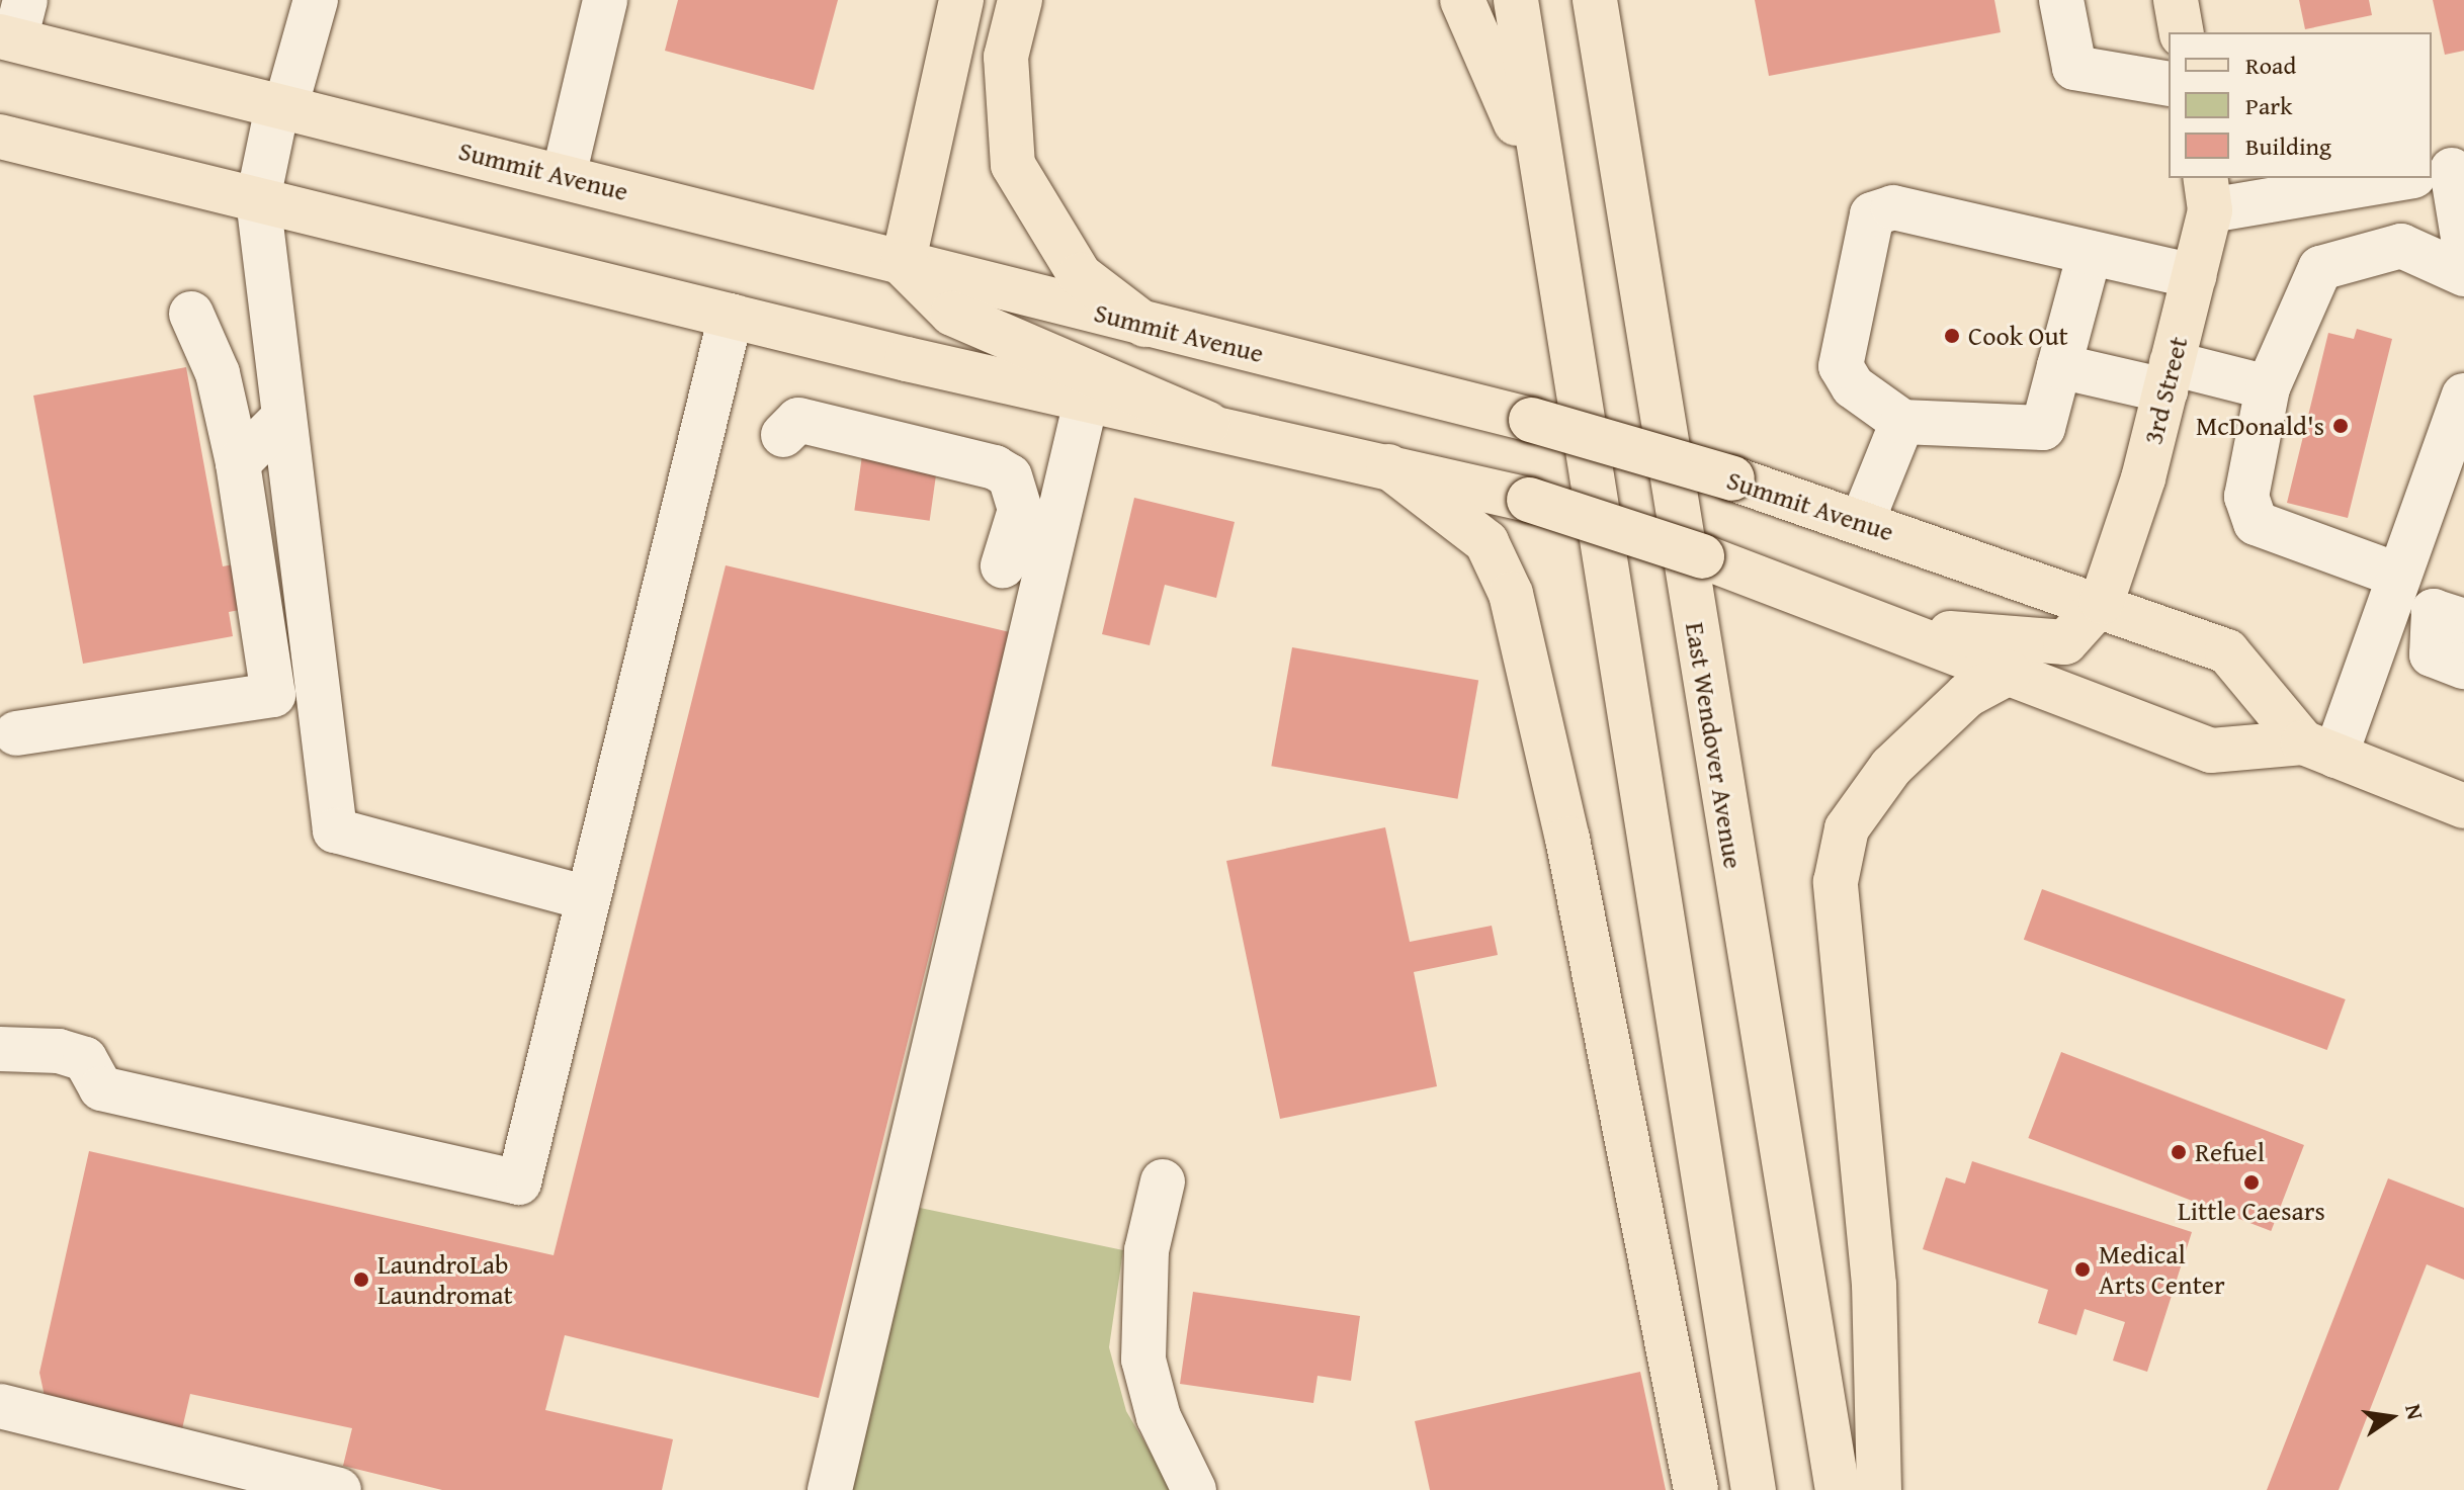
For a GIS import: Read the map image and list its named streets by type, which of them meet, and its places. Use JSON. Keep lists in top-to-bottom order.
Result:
{
  "streets": {
    "main road": ["Summit Avenue", "3rd Street", "East Wendover Avenue"]
  },
  "crossings": [
    ["Summit Avenue", "3rd Street"]
  ],
  "places": [
    "Cook Out",
    "McDonald's",
    "Refuel",
    "Little Caesars",
    "Medical Arts Center",
    "LaundroLab Laundromat"
  ],
  "legend": ["Road", "Park", "Building"],
  "north": "right"
}
